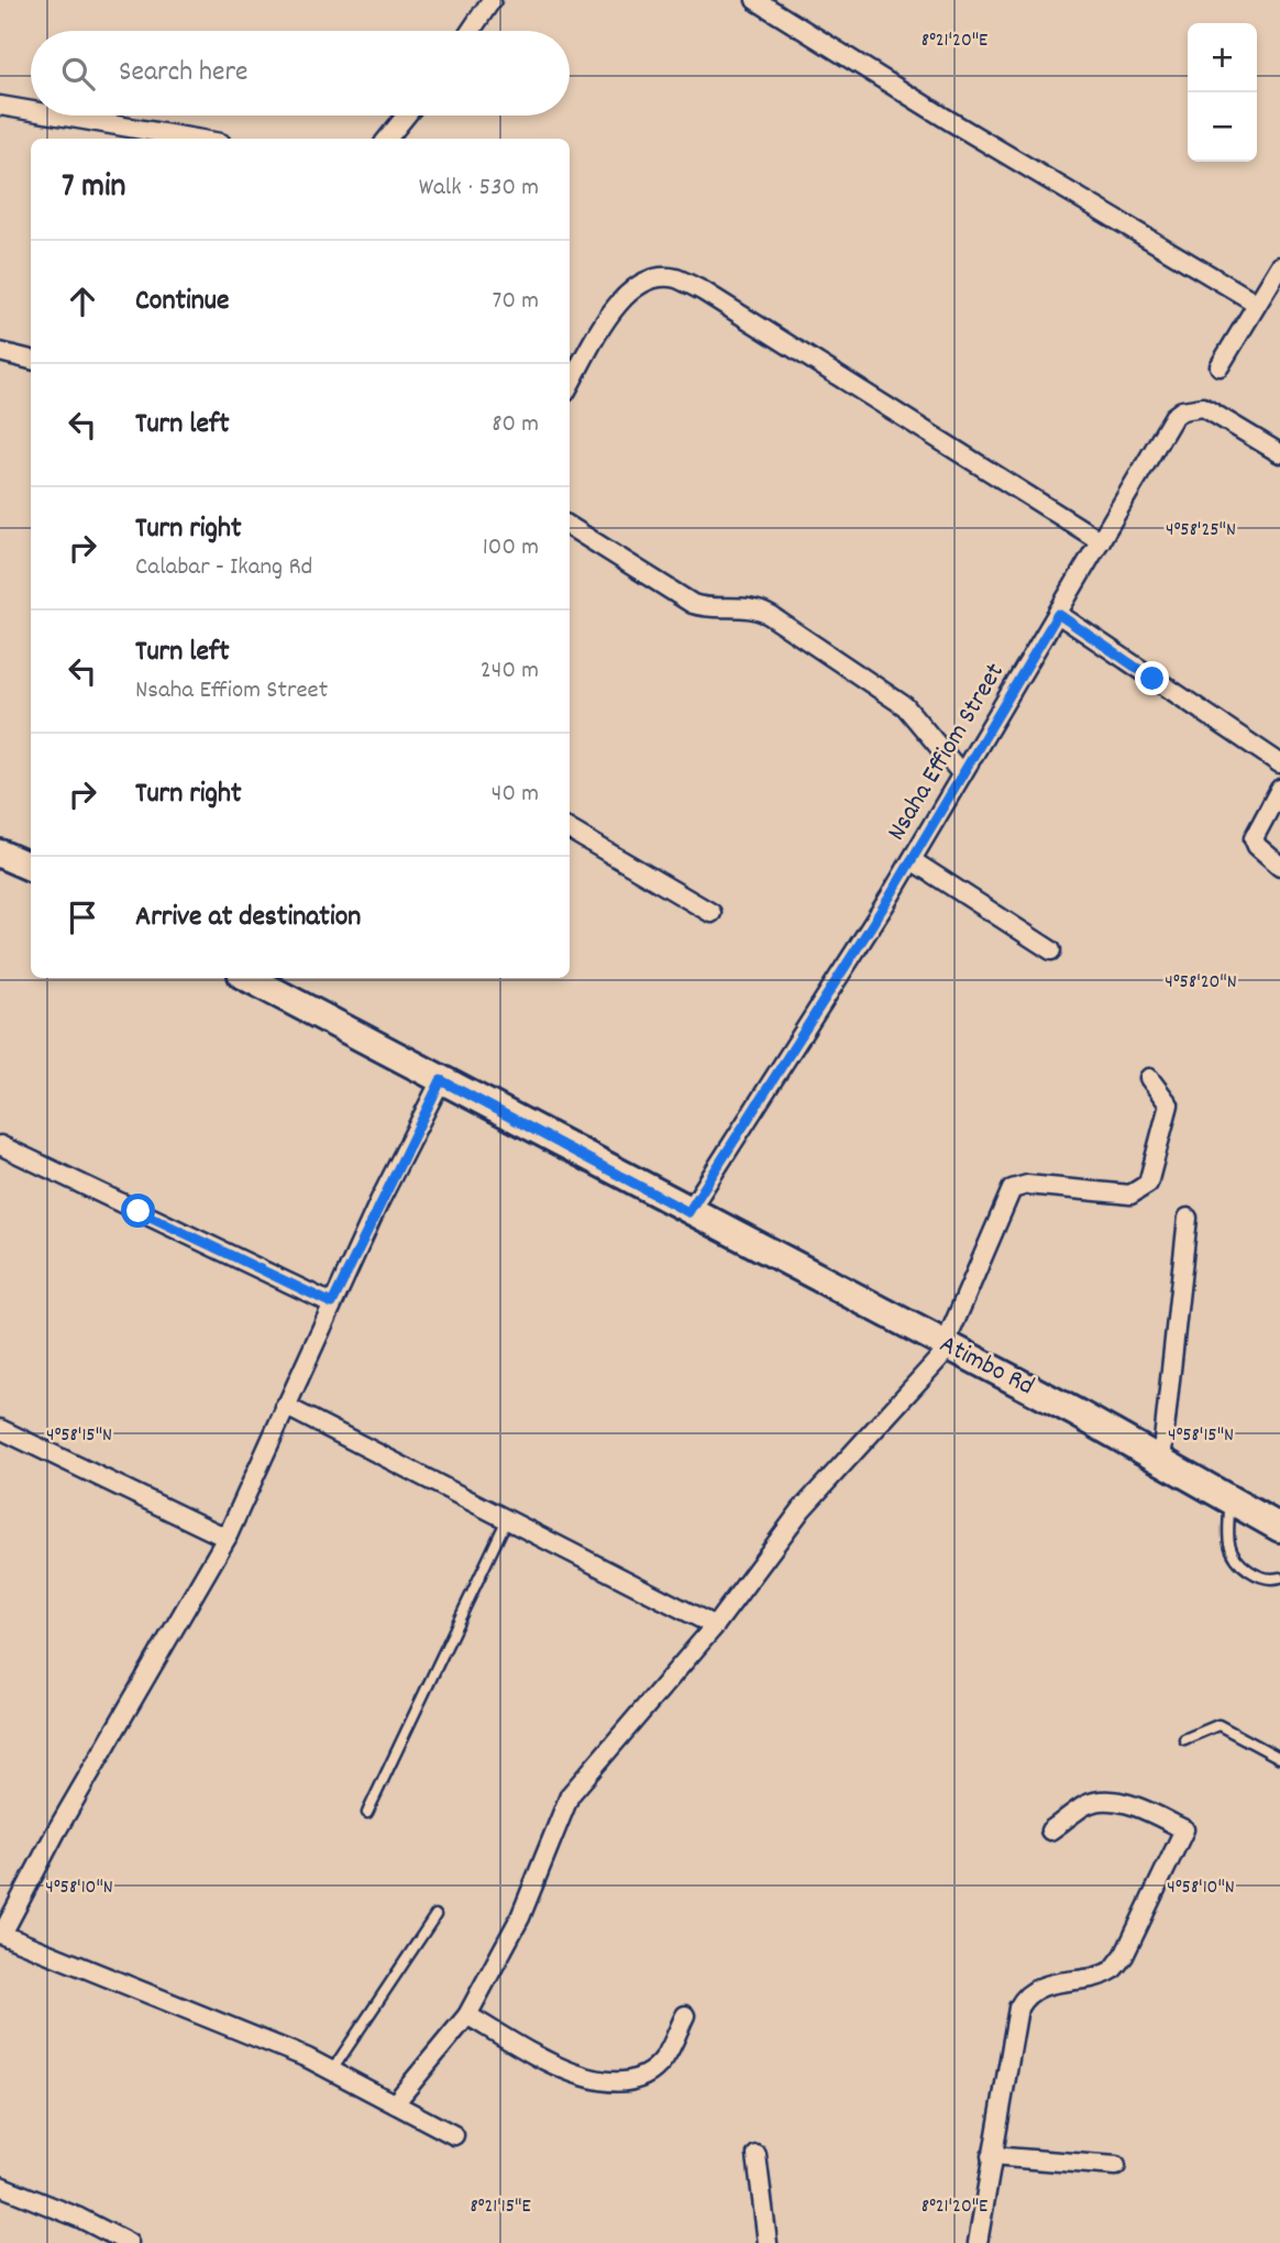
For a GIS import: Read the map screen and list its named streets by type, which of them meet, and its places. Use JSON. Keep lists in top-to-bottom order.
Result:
{
  "streets": {
    "main road": ["Atimbo Rd"],
    "street": ["Nsaha Effiom Street"]
  },
  "crossings": [
    ["Nsaha Effiom Street", "Atimbo Rd"]
  ],
  "page": {
    "map_buttons": ["+", "−"],
    "search": "Search here",
    "heading": ["7 min", "Walk · 530 m"],
    "list": [
      ["Continue", "70 m"],
      ["Turn left", "80 m"],
      ["Turn right", "Calabar - Ikang Rd", "100 m"],
      ["Turn left", "Nsaha Effiom Street", "240 m"],
      ["Turn right", "40 m"],
      "Arrive at destination"
    ]
  },
  "coordinates": [
    "8°21'20\"E",
    "4°58'25\"N",
    "4°58'20\"N",
    "4°58'15\"N",
    "4°58'10\"N",
    "8°21'15\"E"
  ]
}
